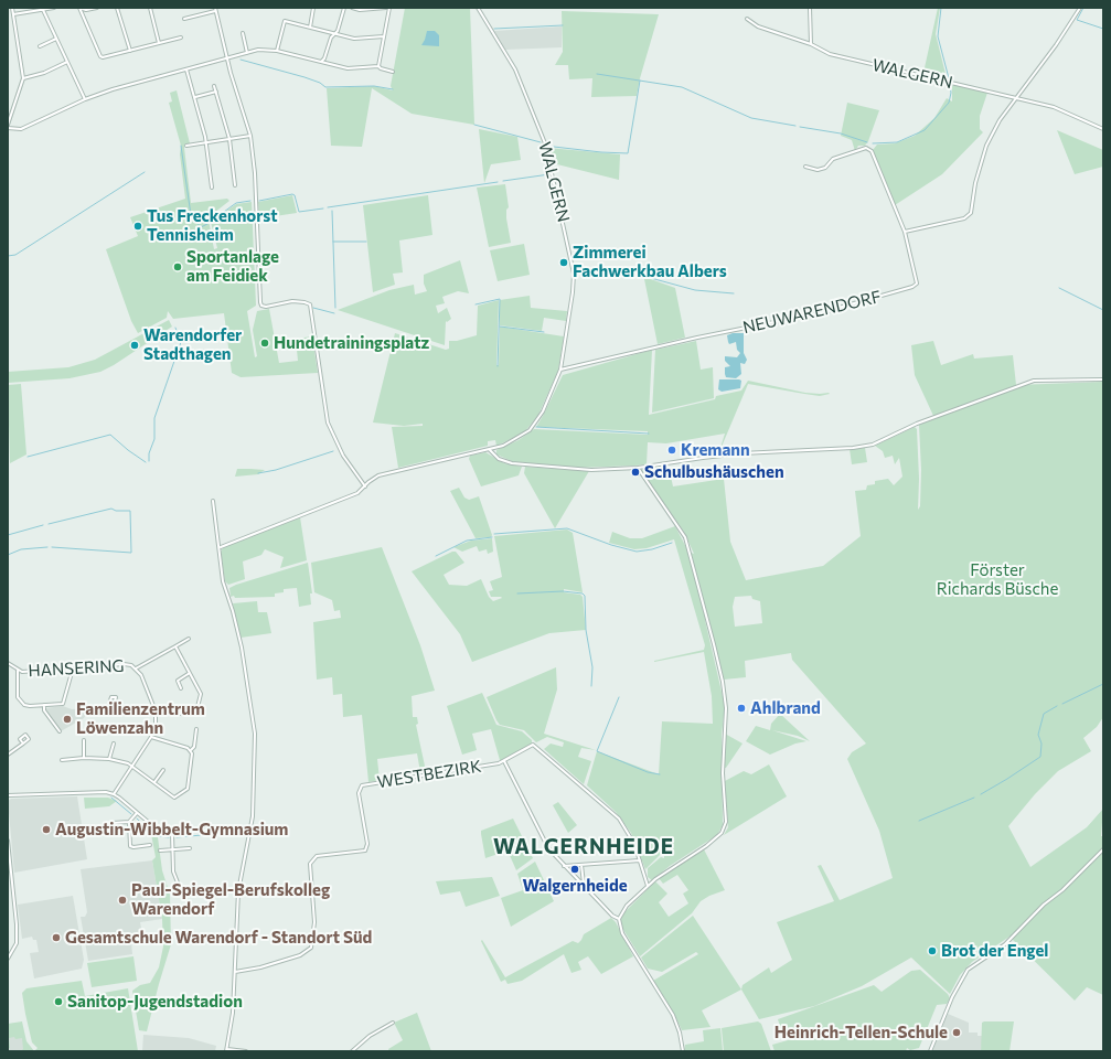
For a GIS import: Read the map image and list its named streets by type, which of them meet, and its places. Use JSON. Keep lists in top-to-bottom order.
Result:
{
  "streets": {
    "street": [
      "WALGERN",
      "NEUWARENDORF",
      "HANSERING",
      "WESTBEZIRK"
    ]
  },
  "crossings": [
    ["WALGERN", "NEUWARENDORF"]
  ],
  "districts": ["WALGERNHEIDE"],
  "parks": ["Förster Richards Büsche"],
  "places": [
    "Tus Freckenhorst Tennisheim",
    "Zimmerei Fachwerkbau Albers",
    "Sportanlage am Feidiek",
    "Hundetrainingsplatz",
    "Warendorfer Stadthagen",
    "Kremann",
    "Schulbushäuschen",
    "Ahlbrand",
    "Familienzentrum Löwenzahn",
    "Augustin-Wibbelt-Gymnasium",
    "Walgernheide",
    "Paul-Spiegel-Berufskolleg Warendorf",
    "Gesamtschule Warendorf - Standort Süd",
    "Brot der Engel",
    "Sanitop-Jugendstadion",
    "Heinrich-Tellen-Schule"
  ]
}
